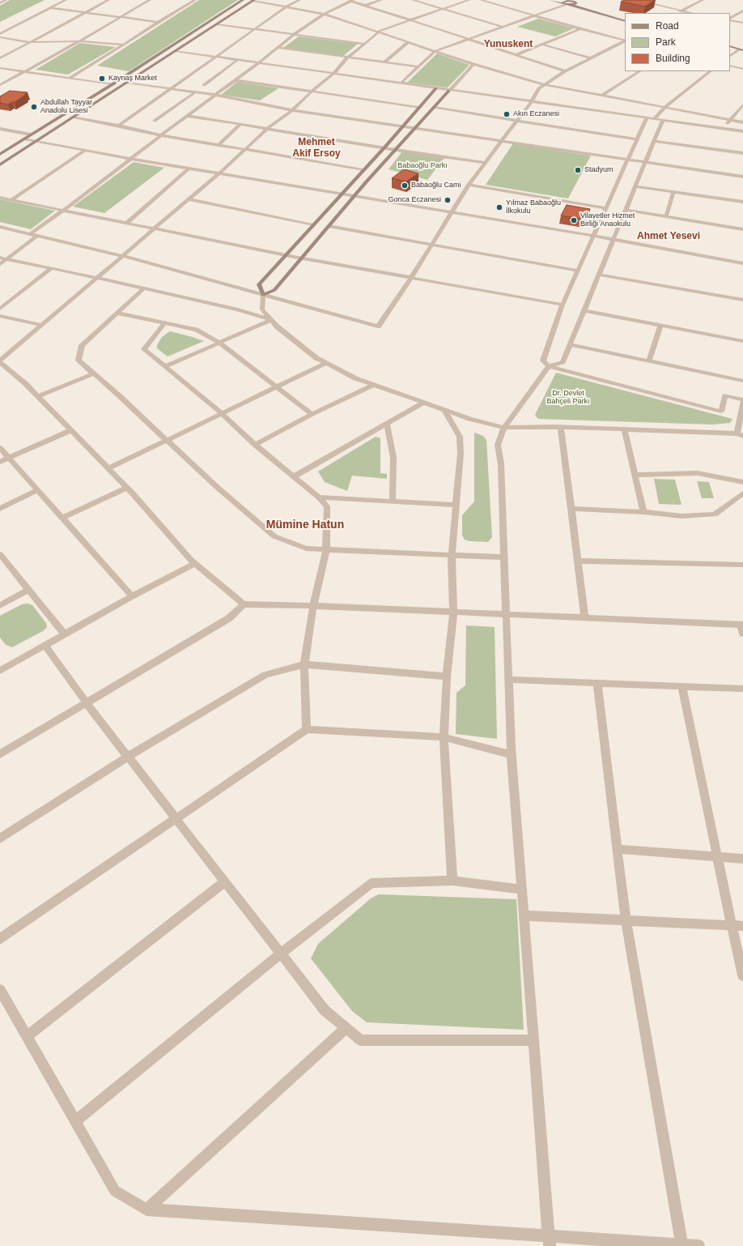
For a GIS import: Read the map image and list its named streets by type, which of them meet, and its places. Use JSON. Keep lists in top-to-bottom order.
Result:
{
  "districts": [
    "Yunuskent",
    "Mehmet Akif Ersoy",
    "Ahmet Yesevi",
    "Mümine Hatun"
  ],
  "parks": ["Babaoğlu Parkı", "Dr. Devlet Bahçeli Parkı"],
  "places": [
    "Kaynaş Market",
    "Abdullah Tayyar Anadolu Lisesi",
    "Akın Eczanesi",
    "Stadyum",
    "Babaoğlu Cami",
    "Gonca Eczanesi",
    "Yılmaz Babaoğlu İlkokulu",
    "Vilayetler Hizmet Birliği Anaokulu"
  ],
  "legend": ["Road", "Park", "Building"]
}
